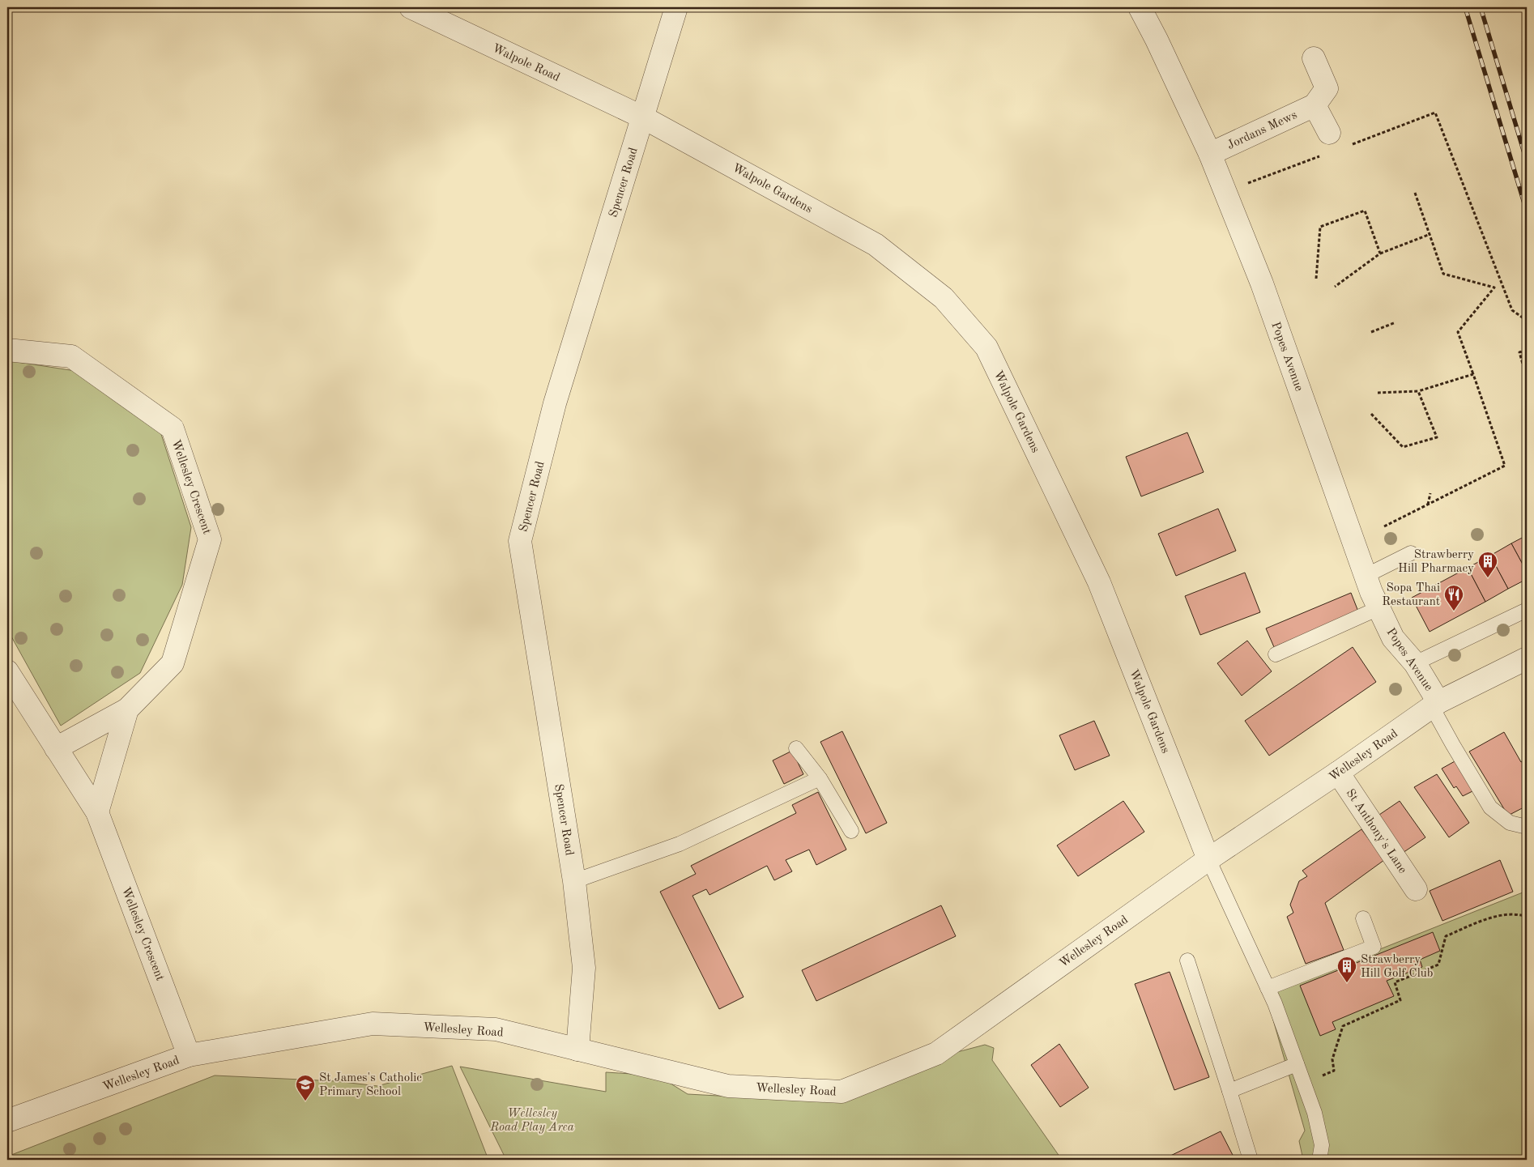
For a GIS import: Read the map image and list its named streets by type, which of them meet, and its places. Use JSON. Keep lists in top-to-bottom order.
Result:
{
  "streets": {
    "street": [
      "Walpole Road",
      "Jordans Mews",
      "Spencer Road",
      "Walpole Gardens",
      "Popes Avenue",
      "Wellesley Crescent",
      "Wellesley Road",
      "St Anthony's Lane"
    ]
  },
  "crossings": [
    ["Walpole Road", "Spencer Road"],
    ["Walpole Road", "Walpole Gardens"],
    ["Jordans Mews", "Popes Avenue"],
    ["Spencer Road", "Walpole Gardens"],
    ["Spencer Road", "Wellesley Road"],
    ["Walpole Gardens", "Wellesley Road"],
    ["Popes Avenue", "Wellesley Road"],
    ["Wellesley Crescent", "Wellesley Road"],
    ["Wellesley Road", "St Anthony's Lane"]
  ],
  "parks": ["Wellesley Road Play Area"],
  "places": {
    "building": ["Strawberry Hill Pharmacy", "Strawberry Hill Golf Club"],
    "restaurant": ["Sopa Thai Restaurant"],
    "school or university": ["St James's Catholic Primary School"]
  }
}
